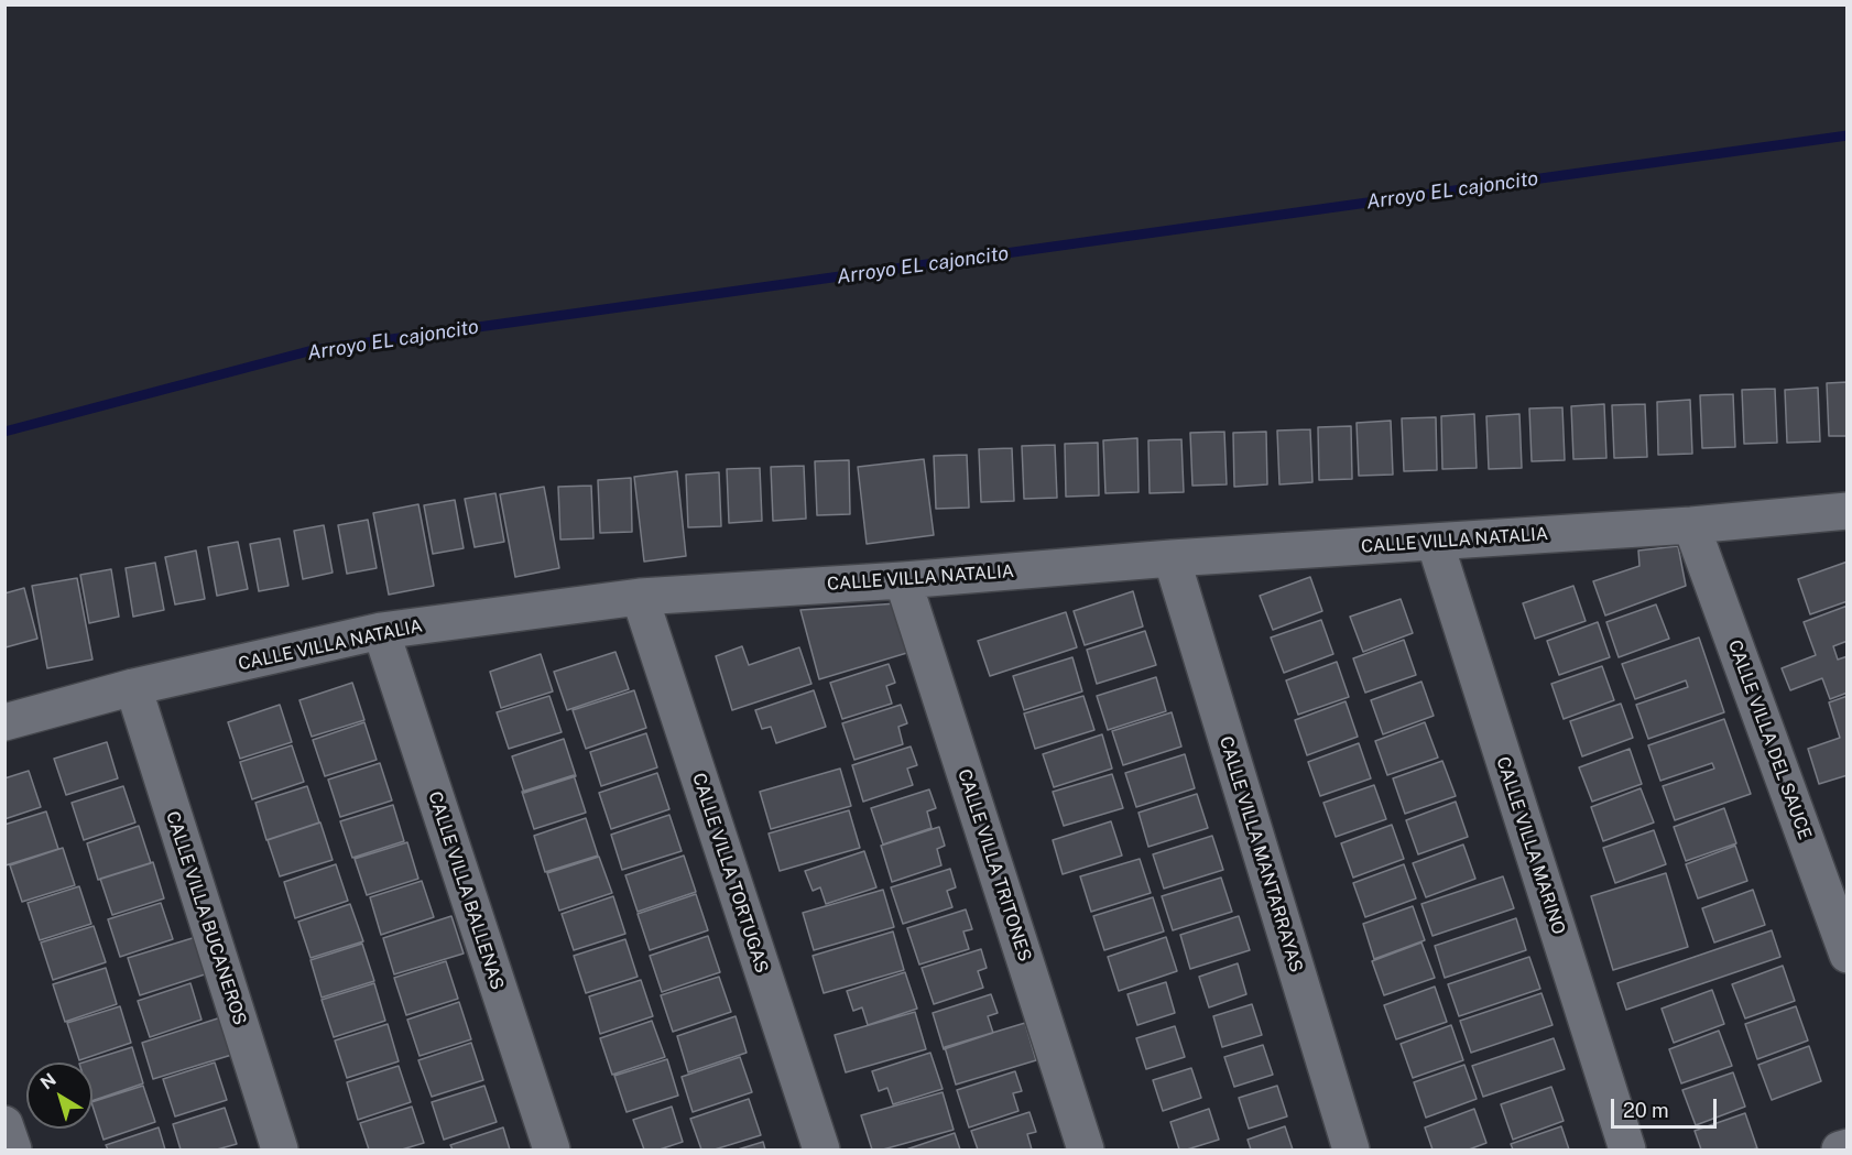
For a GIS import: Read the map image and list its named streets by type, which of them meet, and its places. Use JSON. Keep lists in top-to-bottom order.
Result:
{
  "streets": {
    "street": [
      "CALLE VILLA NATALIA",
      "CALLE VILLA DEL SAUCE",
      "CALLE VILLA MARINO",
      "CALLE VILLA MANTARRAYAS",
      "CALLE VILLA TRITONES",
      "CALLE VILLA TORTUGAS",
      "CALLE VILLA BALLENAS",
      "CALLE VILLA BUCANEROS"
    ]
  },
  "crossings": [
    ["CALLE VILLA NATALIA", "CALLE VILLA DEL SAUCE"],
    ["CALLE VILLA NATALIA", "CALLE VILLA MARINO"],
    ["CALLE VILLA NATALIA", "CALLE VILLA MANTARRAYAS"],
    ["CALLE VILLA NATALIA", "CALLE VILLA TRITONES"],
    ["CALLE VILLA NATALIA", "CALLE VILLA TORTUGAS"],
    ["CALLE VILLA NATALIA", "CALLE VILLA BALLENAS"],
    ["CALLE VILLA NATALIA", "CALLE VILLA BUCANEROS"]
  ],
  "water": ["Arroyo EL cajoncito"],
  "scale_bar": "20 m",
  "north": "top left"
}
